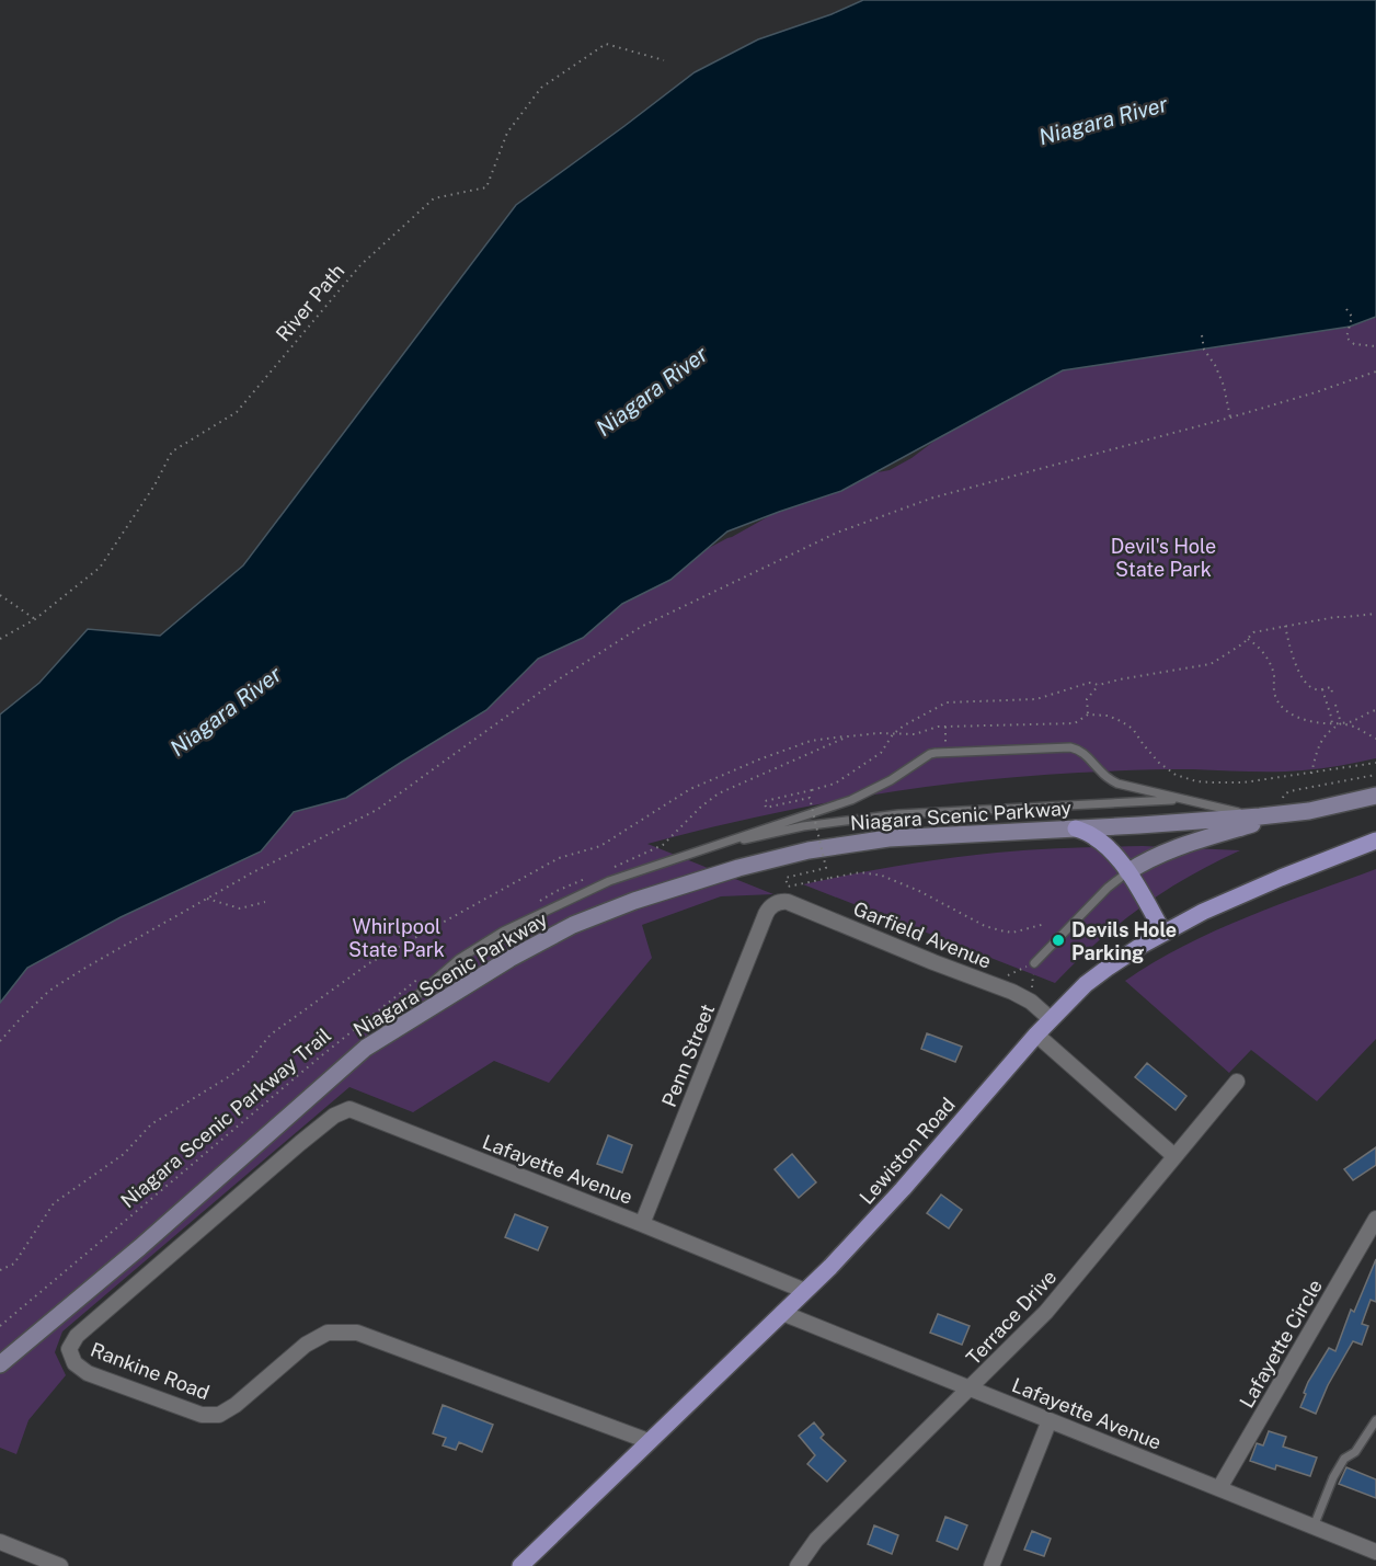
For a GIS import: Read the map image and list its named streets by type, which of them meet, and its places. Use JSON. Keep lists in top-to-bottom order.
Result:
{
  "streets": {
    "main road": ["Niagara Scenic Parkway", "Lewiston Road"],
    "street": [
      "Garfield Avenue",
      "Penn Street",
      "Lafayette Avenue",
      "Terrace Drive",
      "Lafayette Circle",
      "Rankine Road"
    ],
    "path": ["River Path", "Niagara Scenic Parkway Trail"]
  },
  "crossings": [
    ["Garfield Avenue", "Penn Street"],
    ["Garfield Avenue", "Lewiston Road"],
    ["Penn Street", "Lafayette Avenue"],
    ["Lewiston Road", "Lafayette Avenue"],
    ["Lewiston Road", "Rankine Road"],
    ["Lafayette Avenue", "Terrace Drive"],
    ["Lafayette Avenue", "Lafayette Circle"],
    ["Lafayette Avenue", "Rankine Road"]
  ],
  "water": ["Niagara River"],
  "parks": ["Devil's Hole State Park", "Whirlpool State Park"],
  "places": ["Devils Hole Parking"]
}
